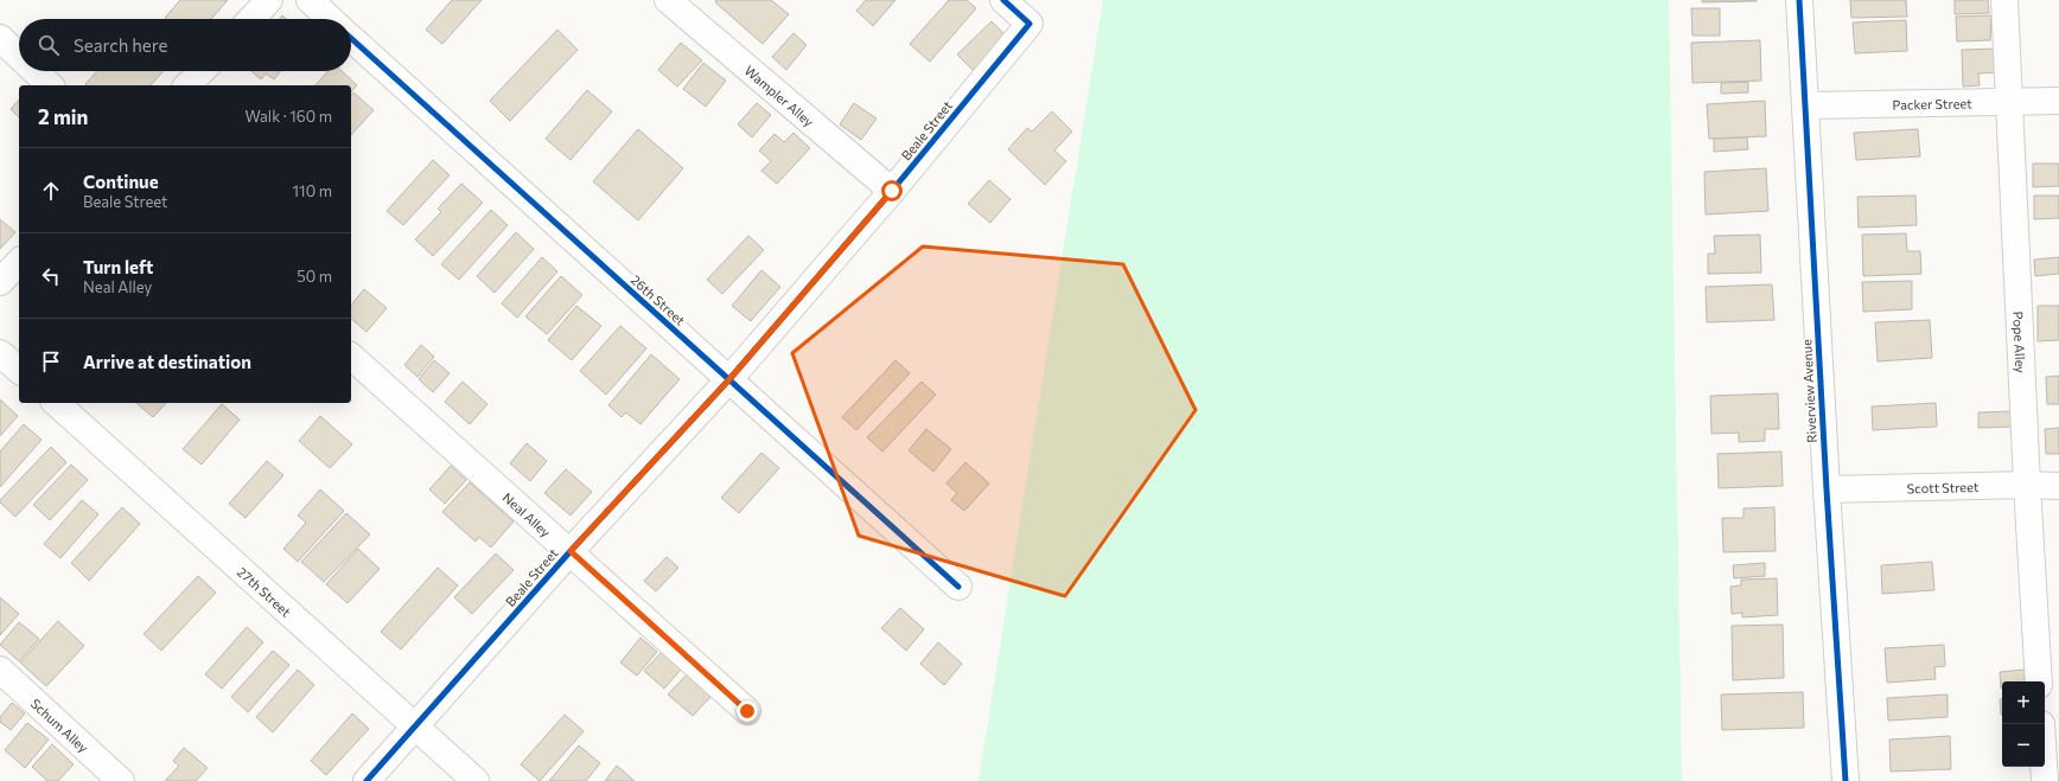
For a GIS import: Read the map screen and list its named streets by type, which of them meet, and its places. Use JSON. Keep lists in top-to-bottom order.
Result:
{
  "streets": {
    "street": [
      "Wampler Alley",
      "Packer Street",
      "Beale Street",
      "26th Street",
      "Pope Alley",
      "Riverview Avenue",
      "Scott Street",
      "Neal Alley",
      "27th Street",
      "Schum Alley"
    ]
  },
  "crossings": [
    ["Wampler Alley", "Beale Street"],
    ["Packer Street", "Pope Alley"],
    ["Packer Street", "Riverview Avenue"],
    ["Beale Street", "26th Street"],
    ["Beale Street", "Neal Alley"],
    ["Beale Street", "27th Street"],
    ["Pope Alley", "Scott Street"],
    ["Riverview Avenue", "Scott Street"]
  ],
  "page": {
    "search": "Search here",
    "heading": ["2 min", "Walk · 160 m"],
    "list": [
      ["Continue", "Beale Street", "110 m"],
      ["Turn left", "Neal Alley", "50 m"],
      "Arrive at destination"
    ],
    "map_buttons": ["+", "−"]
  }
}
